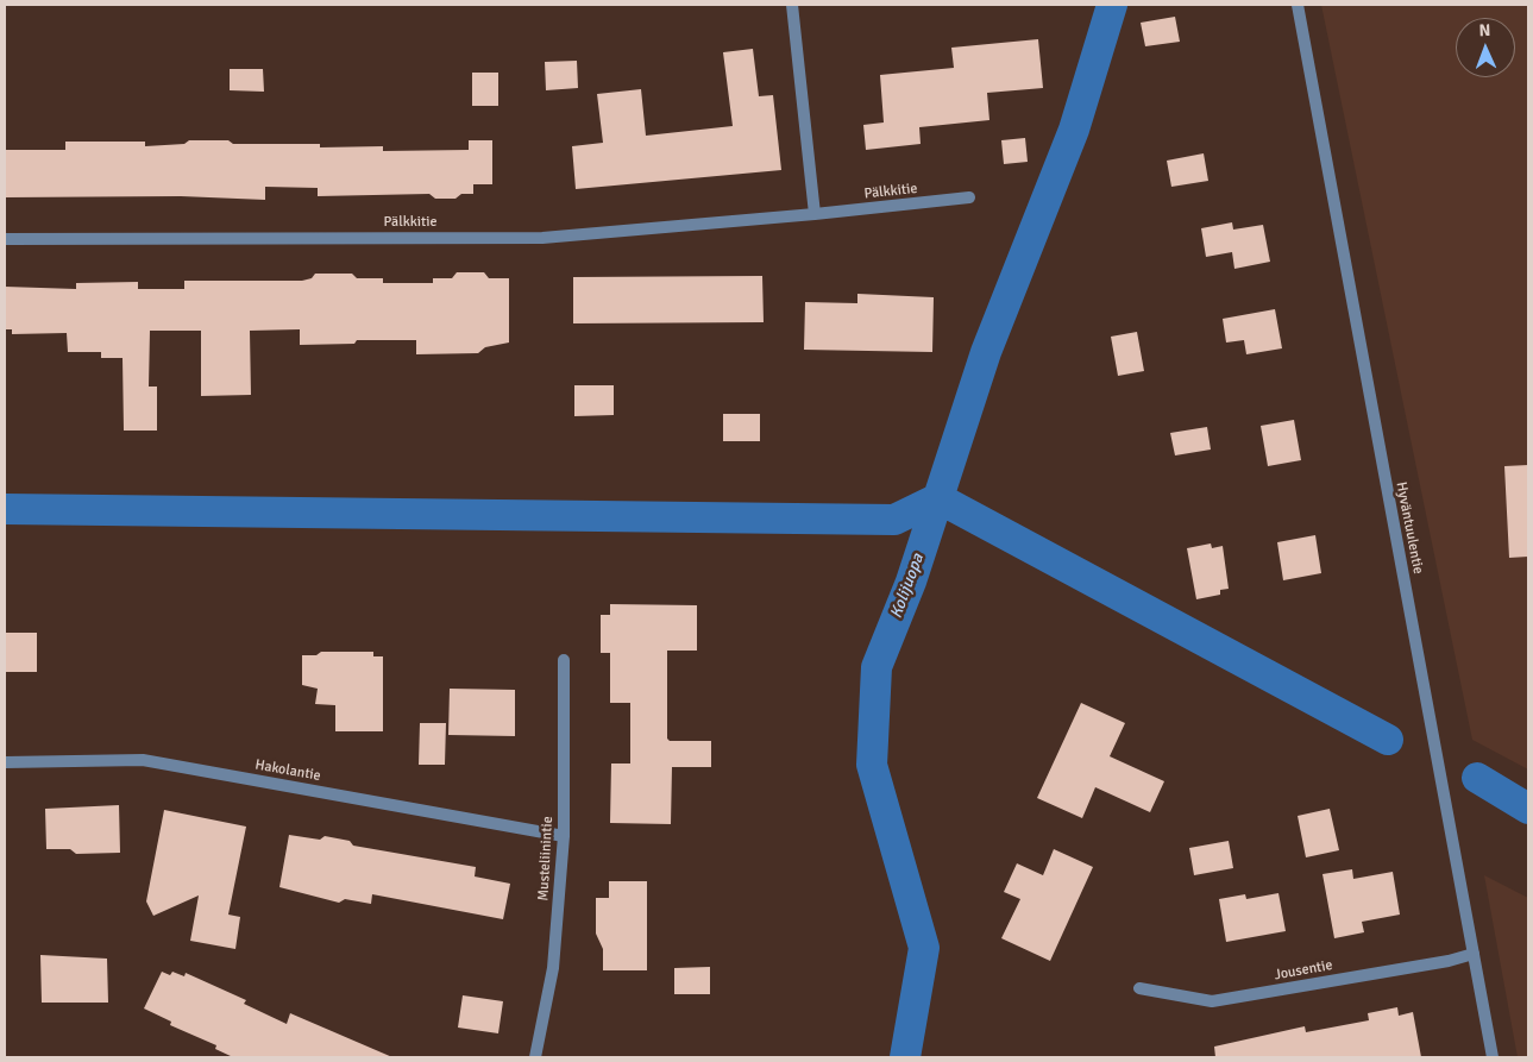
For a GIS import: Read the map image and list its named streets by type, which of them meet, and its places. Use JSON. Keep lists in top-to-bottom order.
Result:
{
  "streets": {
    "street": [
      "Pälkkitie",
      "Hyväntuulentie",
      "Hakolantie",
      "Musteliinintie",
      "Jousentie"
    ]
  },
  "crossings": [
    ["Hyväntuulentie", "Jousentie"],
    ["Hakolantie", "Musteliinintie"]
  ],
  "water": ["Kolijuopa"],
  "north": "top"
}
